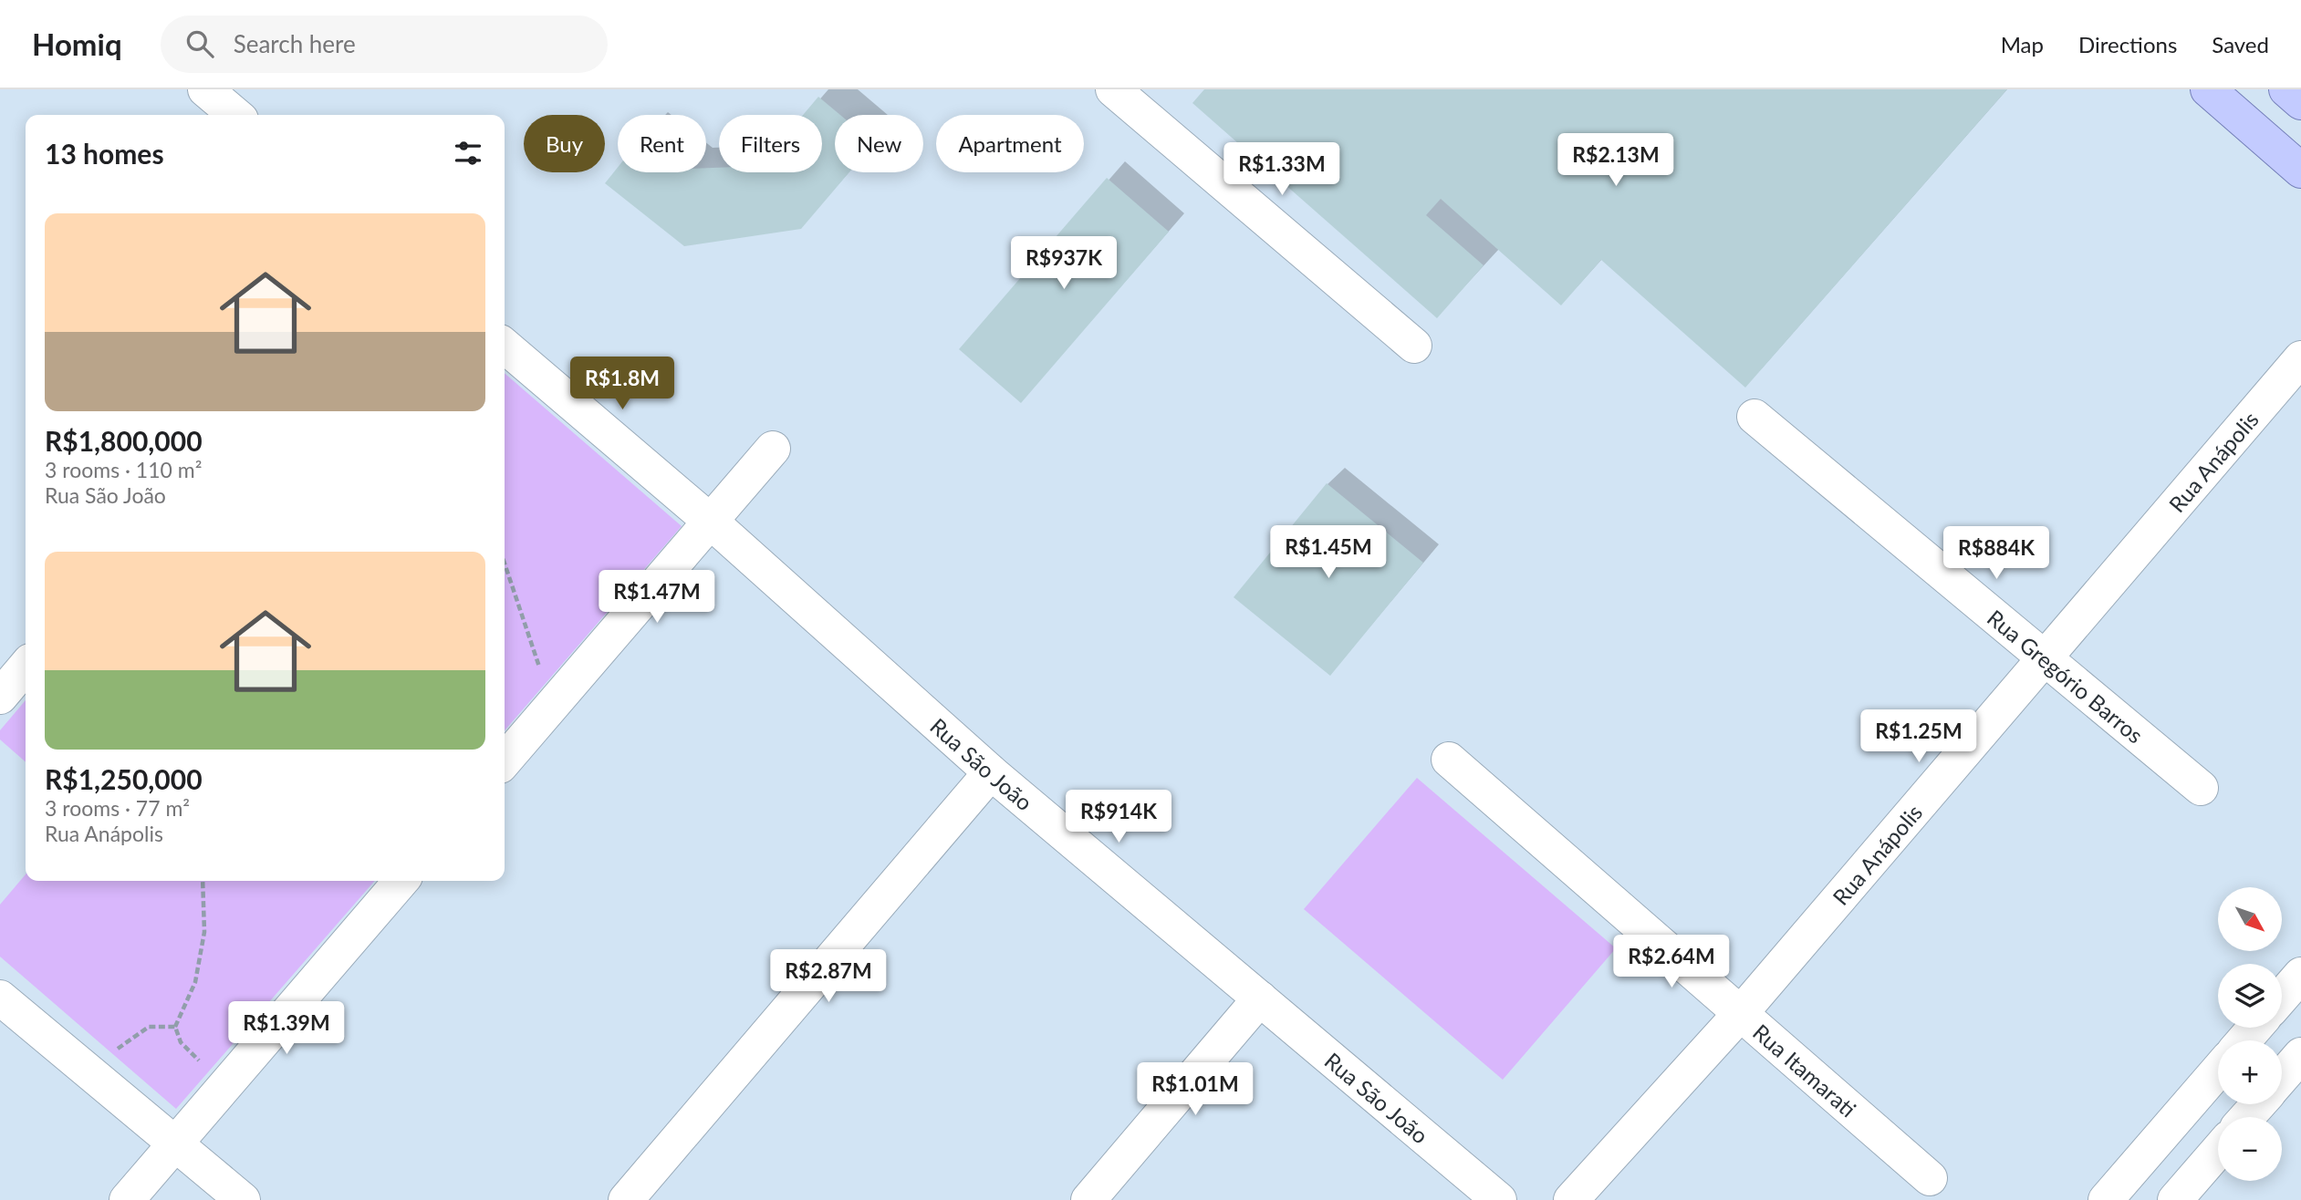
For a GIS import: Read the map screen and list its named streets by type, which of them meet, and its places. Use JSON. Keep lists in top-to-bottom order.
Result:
{
  "streets": {
    "street": [
      "Rua Anápolis",
      "Rua Gregório Barros",
      "Rua São João",
      "Rua Itamarati"
    ]
  },
  "crossings": [
    ["Rua Anápolis", "Rua Gregório Barros"],
    ["Rua Anápolis", "Rua Itamarati"]
  ],
  "north": "bottom right",
  "page": {
    "header": "Homiq",
    "search": "Search here",
    "nav": ["Map", "Directions", "Saved"],
    "chip": [
      "Buy",
      "Rent",
      "Filters",
      "New",
      "Apartment"
    ],
    "heading": "13 homes",
    "price": [
      "R$2.13M",
      "R$1.33M",
      "R$937K",
      "R$1.8M",
      "R$1.45M",
      "R$884K",
      "R$1.47M",
      "R$1.25M",
      "R$914K",
      "R$2.64M",
      "R$2.87M",
      "R$1.39M",
      "R$1.01M"
    ],
    "list": [
      {
        "name": "R$1,800,000",
        "note": "3 rooms · 110 m² · Rua São João"
      },
      {
        "name": "R$1,250,000",
        "note": "3 rooms · 77 m² · Rua Anápolis"
      }
    ],
    "map_buttons": ["+", "−"]
  }
}
